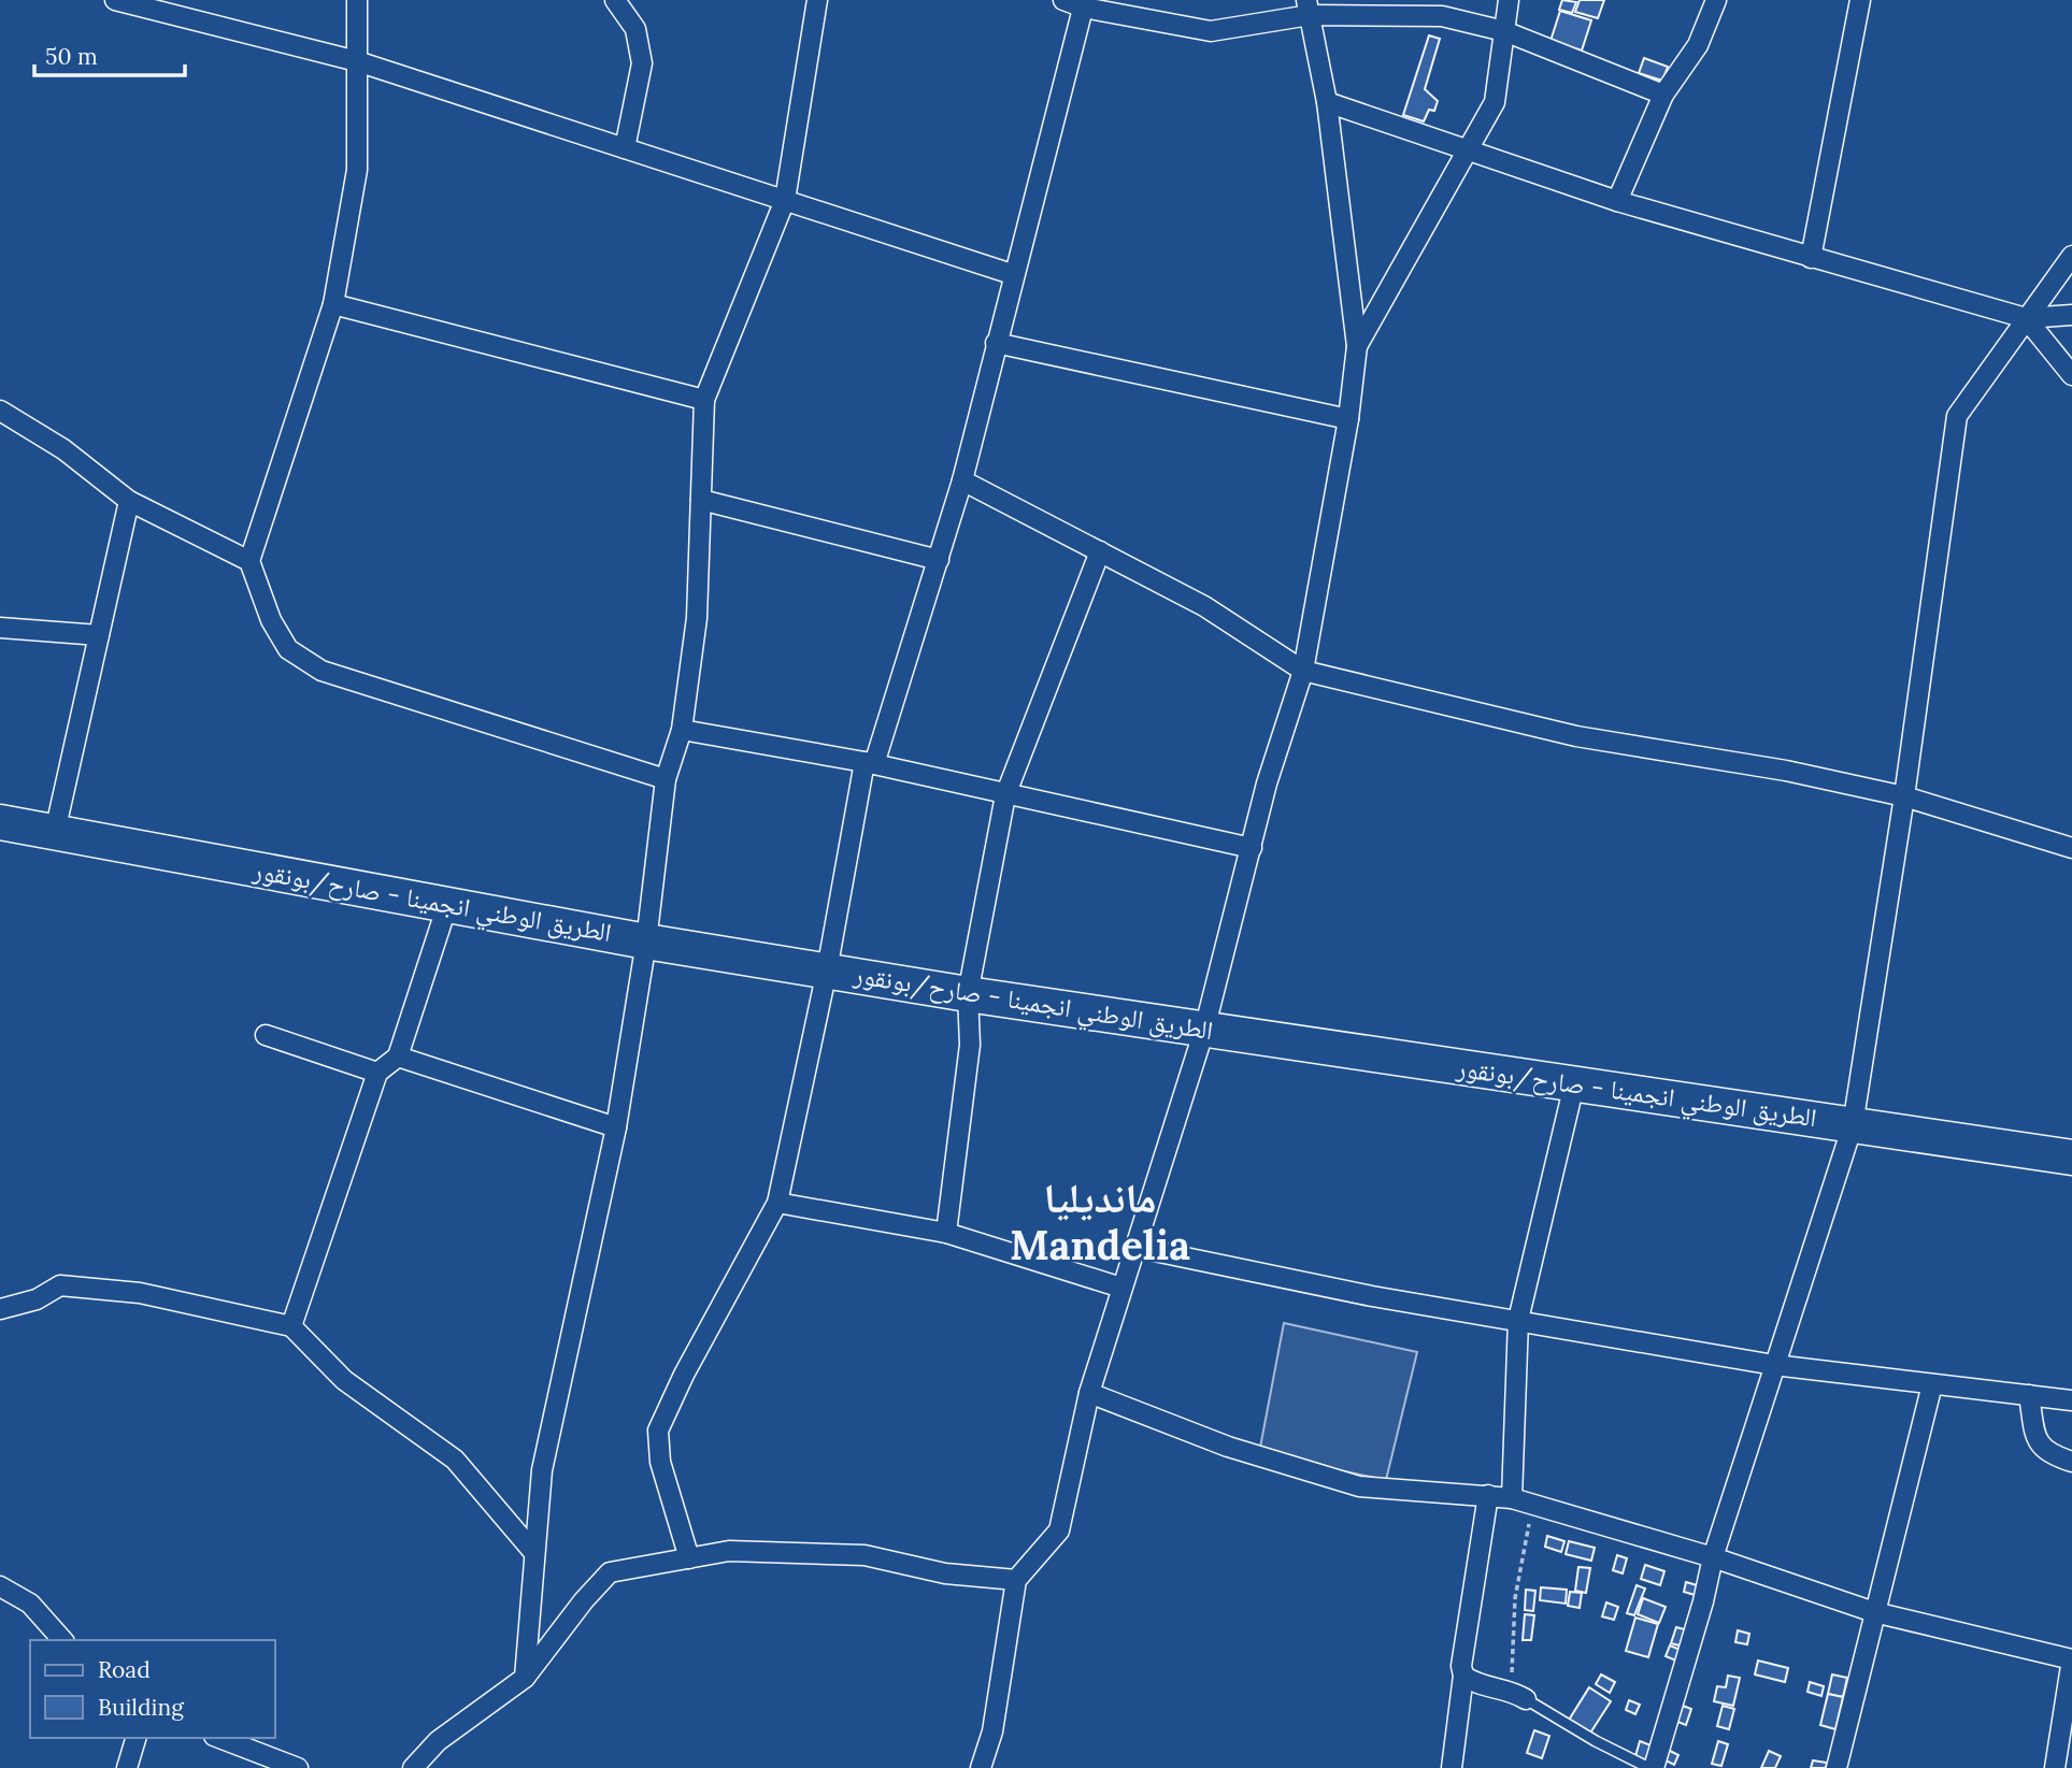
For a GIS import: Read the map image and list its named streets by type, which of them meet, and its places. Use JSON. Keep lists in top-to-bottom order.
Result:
{
  "streets": {
    "highway": ["الطريق الوطني انجمينا - صارح/بونقور"]
  },
  "districts": ["مانديليا Mandelia"],
  "legend": ["Road", "Building"],
  "scale_bar": "50 m"
}
